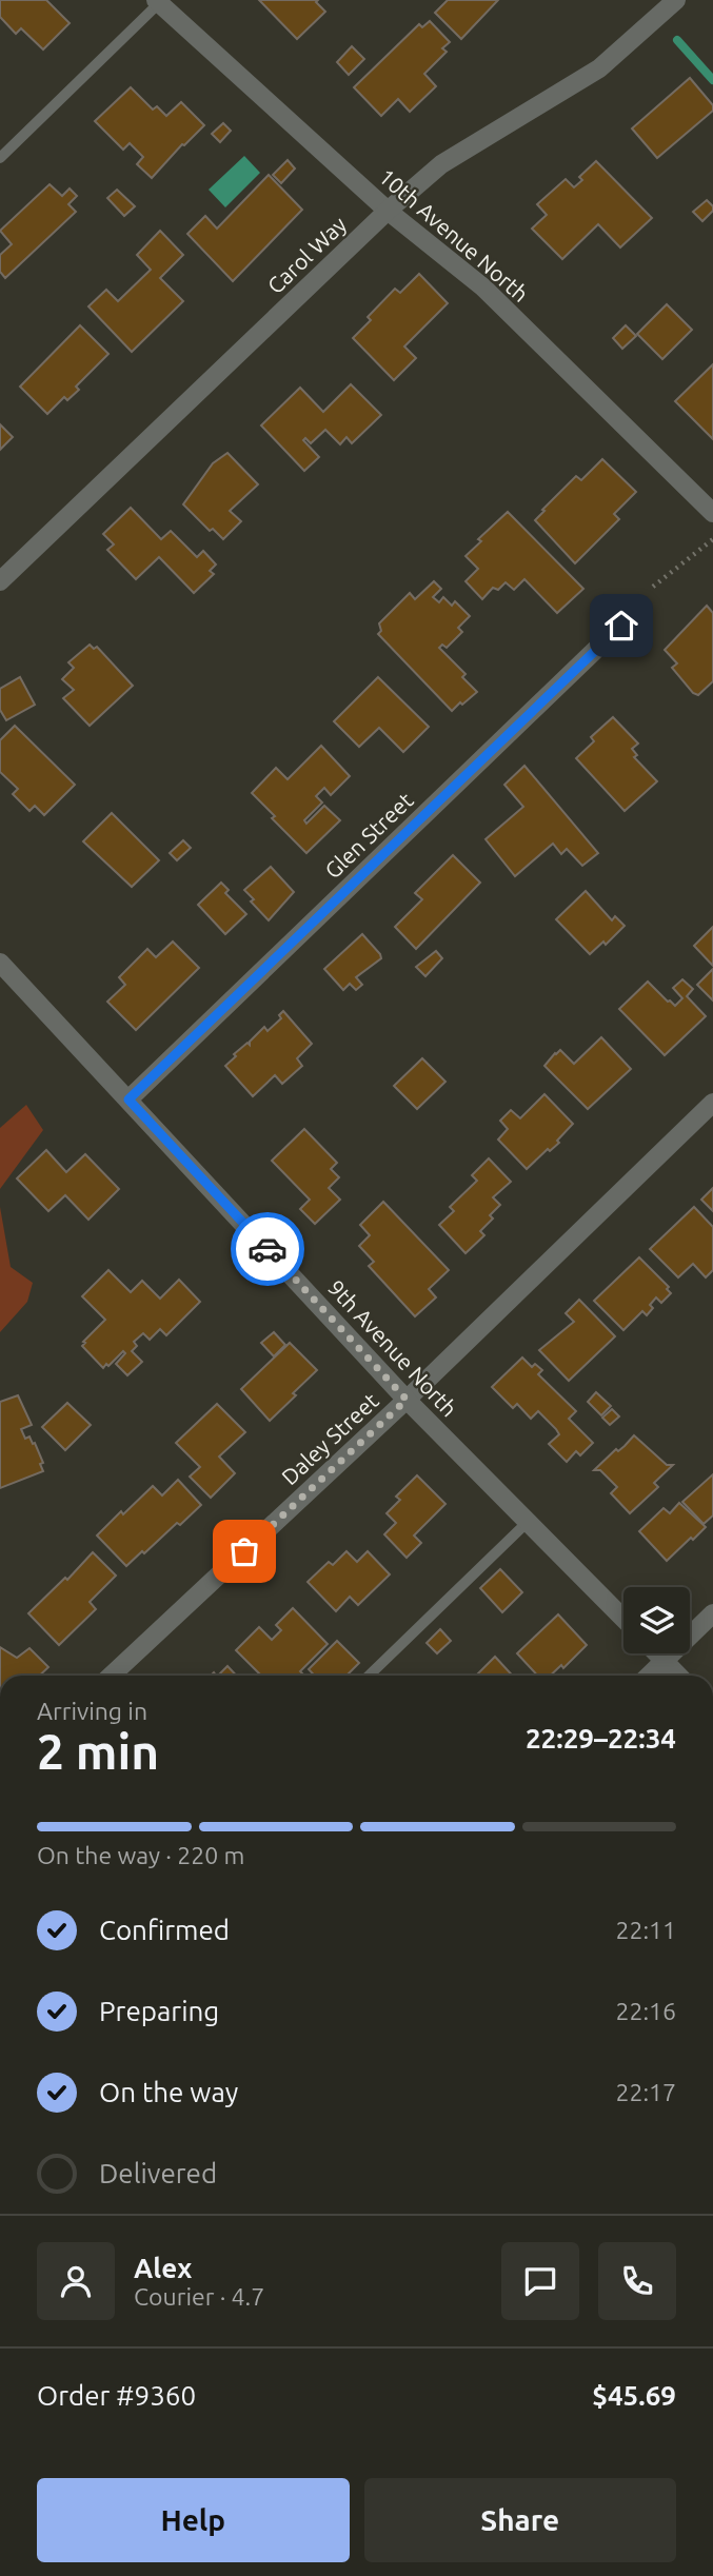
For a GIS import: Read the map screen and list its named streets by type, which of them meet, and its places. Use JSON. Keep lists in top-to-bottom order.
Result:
{
  "streets": {
    "street": [
      "10th Avenue North",
      "Carol Way",
      "Glen Street",
      "9th Avenue North",
      "Daley Street"
    ]
  },
  "crossings": [
    ["10th Avenue North", "Carol Way"],
    ["Glen Street", "9th Avenue North"],
    ["9th Avenue North", "Daley Street"]
  ],
  "page": {
    "heading": ["2 min", "Arriving in", "22:29–22:34"],
    "panel": [
      "Alex",
      "Courier · 4.7",
      "Order #9360",
      "$45.69"
    ],
    "bar": "On the way · 220 m",
    "list": [
      ["Confirmed", "22:11"],
      ["Preparing", "22:16"],
      ["On the way", "22:17"],
      "Delivered"
    ],
    "buttons": ["Help", "Share"]
  }
}
